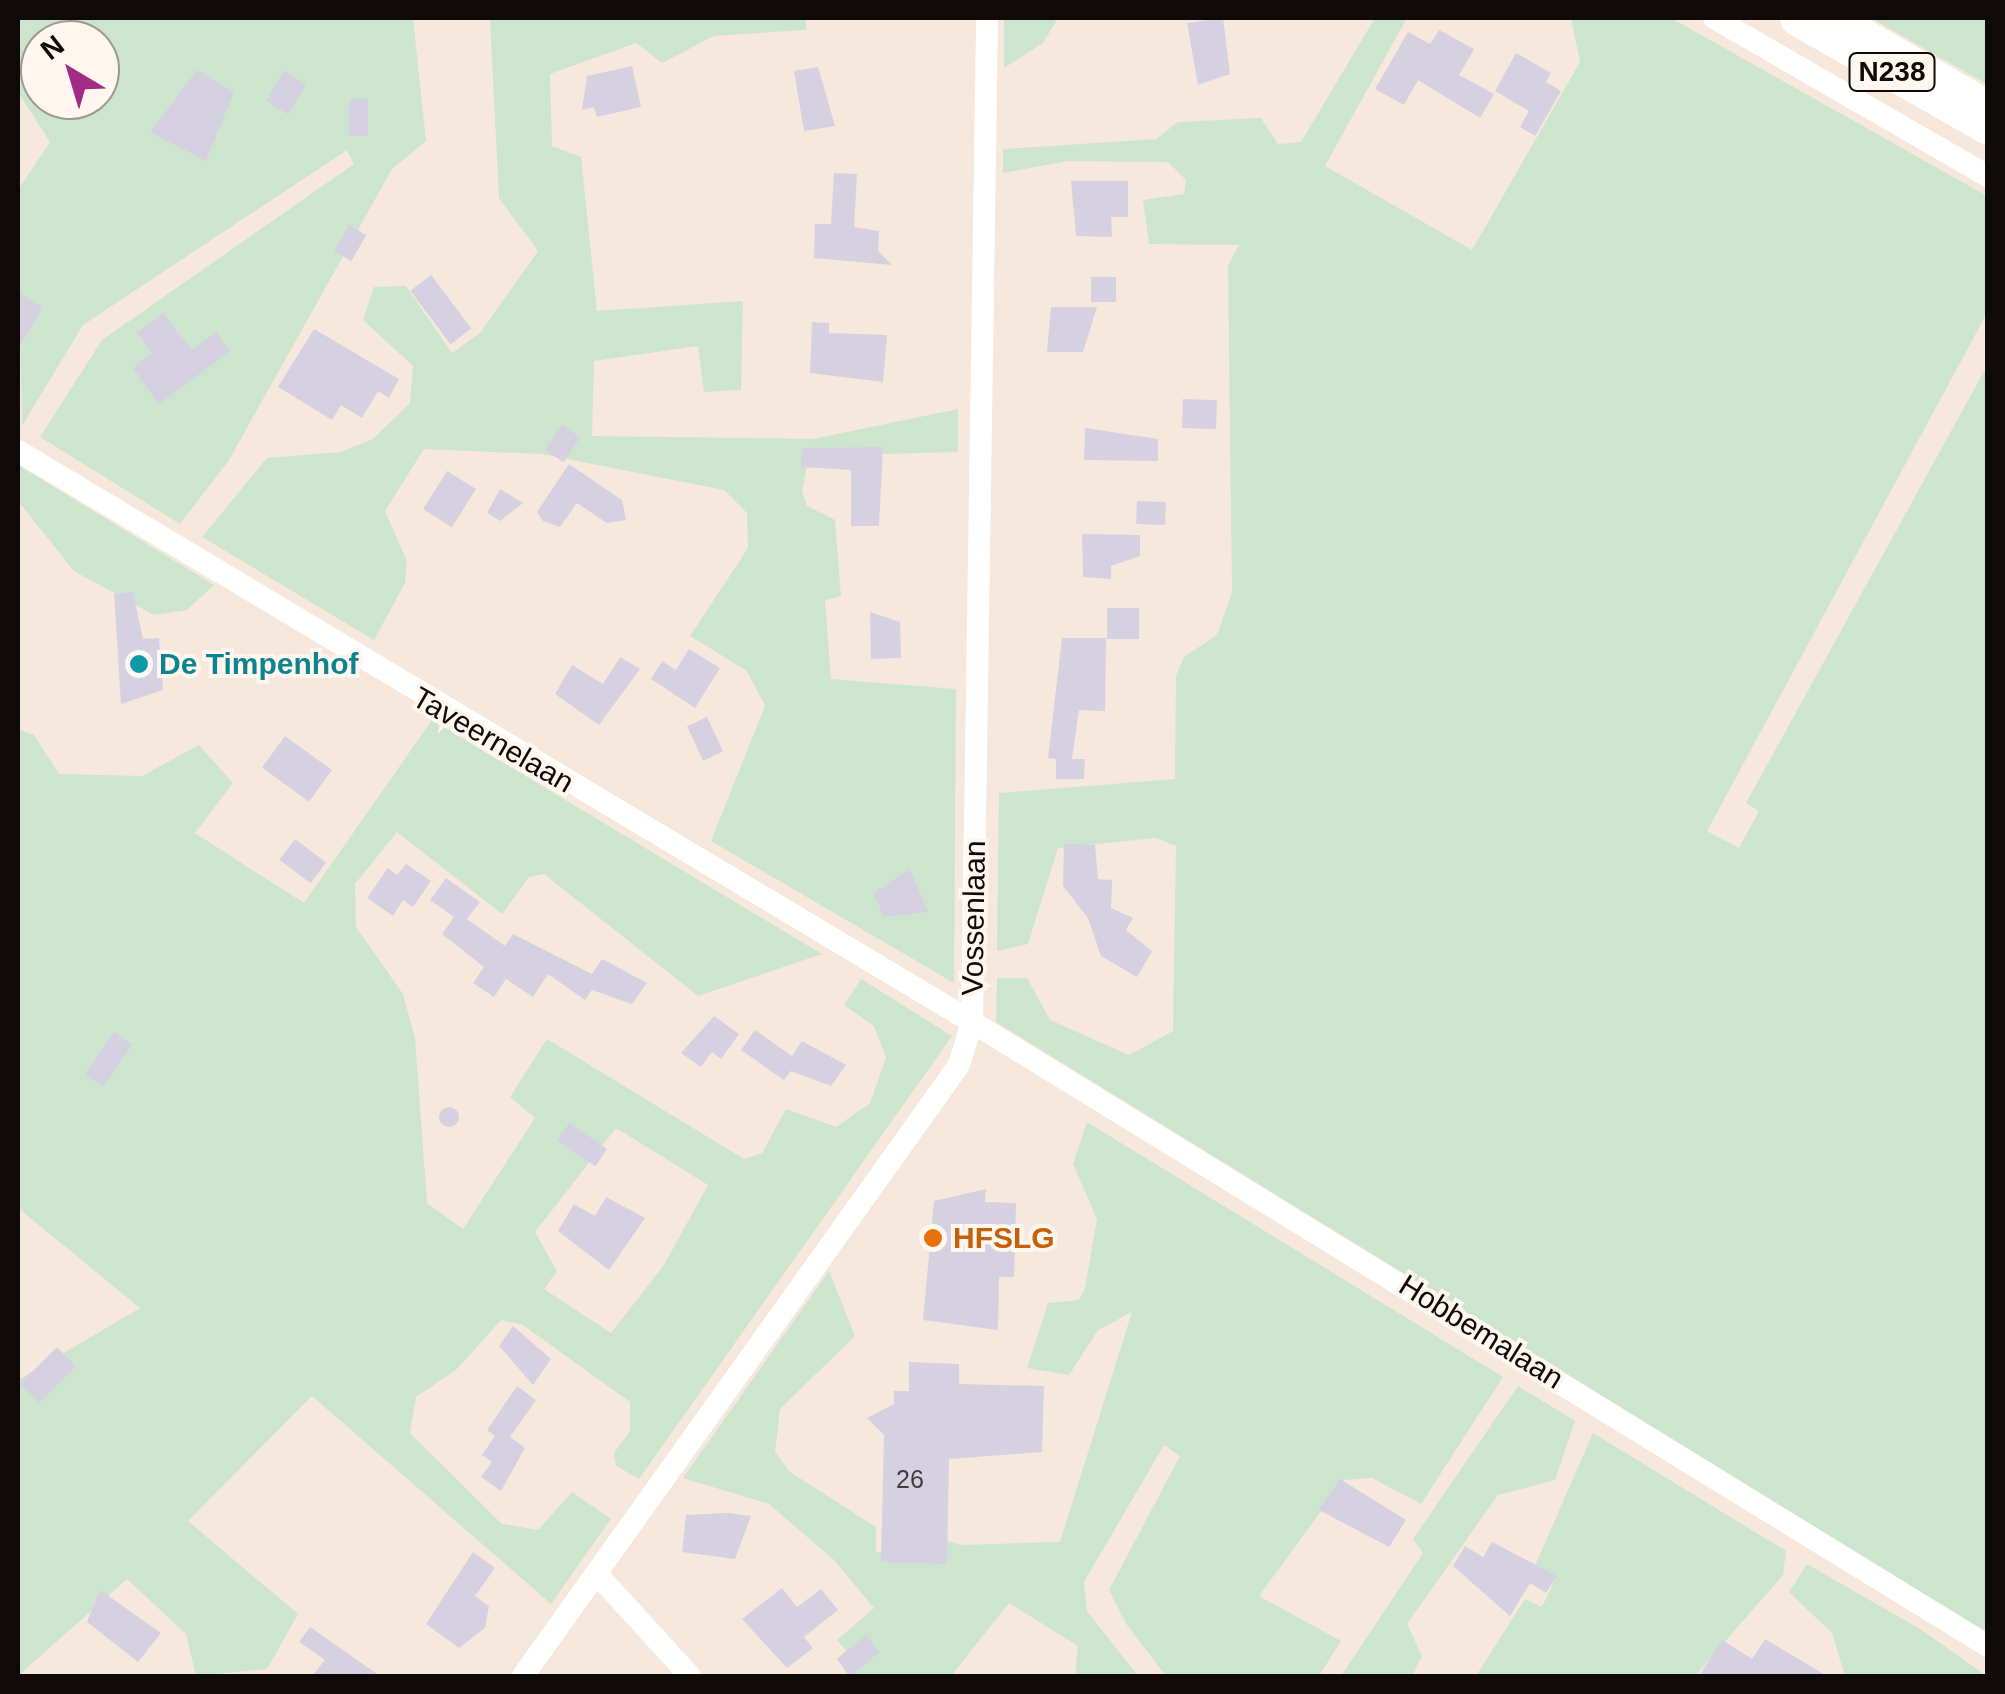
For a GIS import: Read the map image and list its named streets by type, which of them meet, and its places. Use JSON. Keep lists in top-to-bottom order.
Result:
{
  "streets": {
    "main road": ["N238"],
    "street": ["Taveernelaan", "Vossenlaan", "Hobbemalaan"]
  },
  "crossings": [
    ["Taveernelaan", "Vossenlaan"],
    ["Taveernelaan", "Hobbemalaan"],
    ["Vossenlaan", "Hobbemalaan"]
  ],
  "places": ["De Timpenhof", "HFSLG"],
  "house_numbers": ["26"],
  "north": "top left"
}
